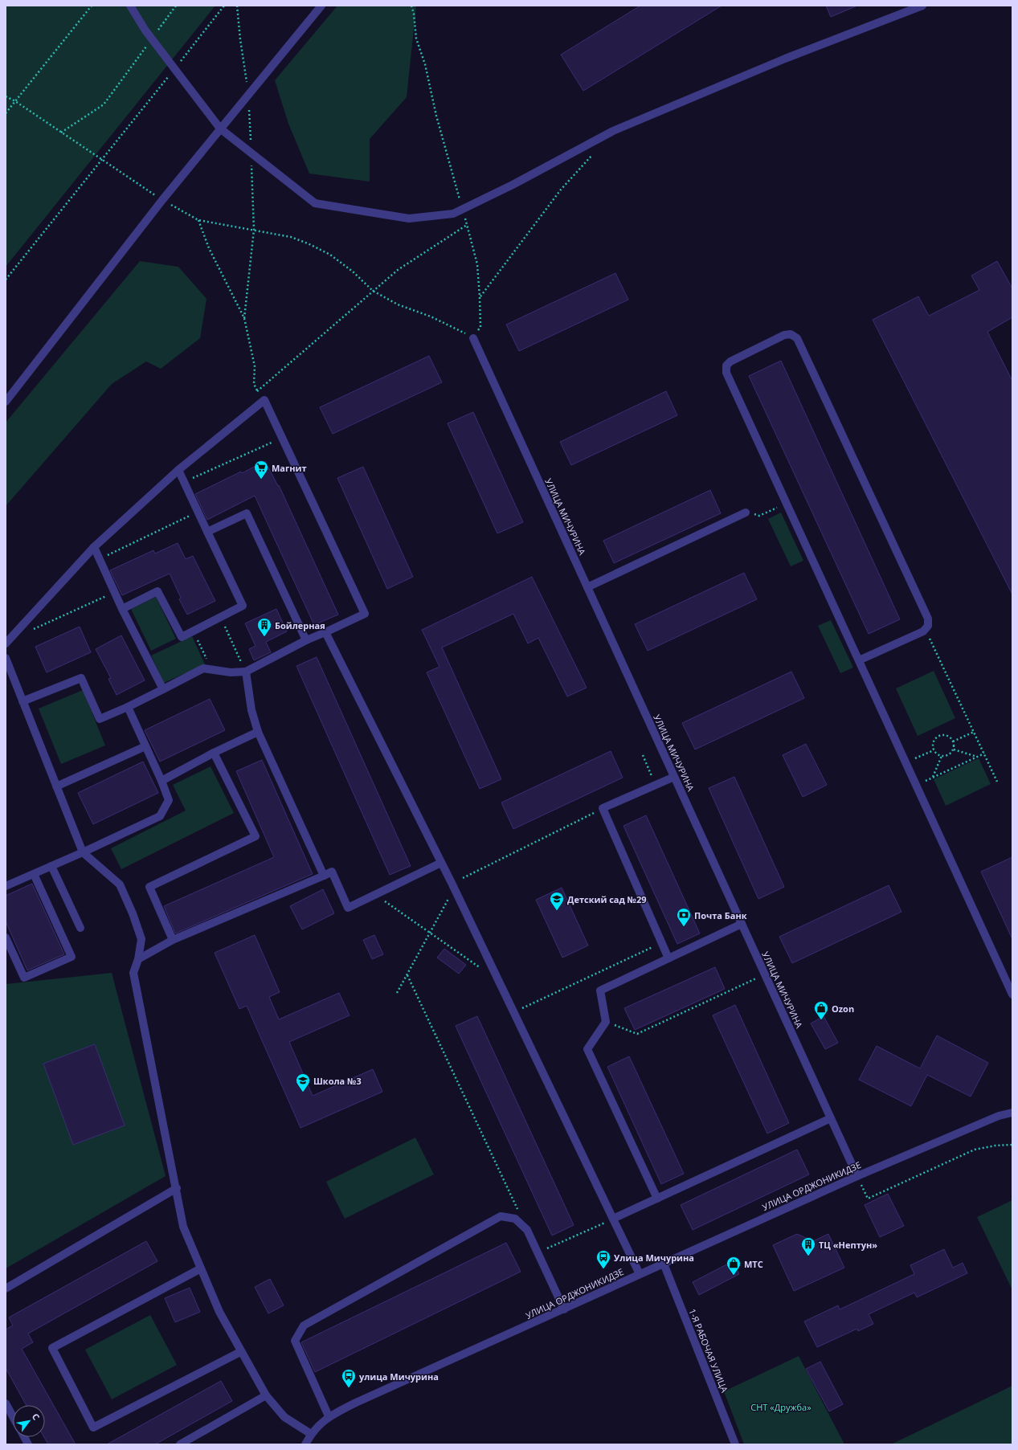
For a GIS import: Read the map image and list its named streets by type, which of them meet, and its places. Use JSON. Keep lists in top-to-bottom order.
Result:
{
  "streets": {
    "street": ["УЛИЦА МИЧУРИНА", "УЛИЦА ОРДЖОНИКИДЗЕ", "1-Я РАБОЧАЯ УЛИЦА"]
  },
  "crossings": [
    ["УЛИЦА МИЧУРИНА", "УЛИЦА ОРДЖОНИКИДЗЕ"],
    ["УЛИЦА ОРДЖОНИКИДЗЕ", "1-Я РАБОЧАЯ УЛИЦА"]
  ],
  "parks": ["СНТ «Дружба»"],
  "places": {
    "supermarket": ["Магнит"],
    "building": ["Бойлерная", "ТЦ «Нептун»"],
    "school or university": ["Детский сад №29", "Школа №3"],
    "bank": ["Почта Банк"],
    "shop": ["Ozon", "МТС"],
    "bus stop": ["Улица Мичурина", "улица Мичурина"]
  },
  "north": "top right"
}
